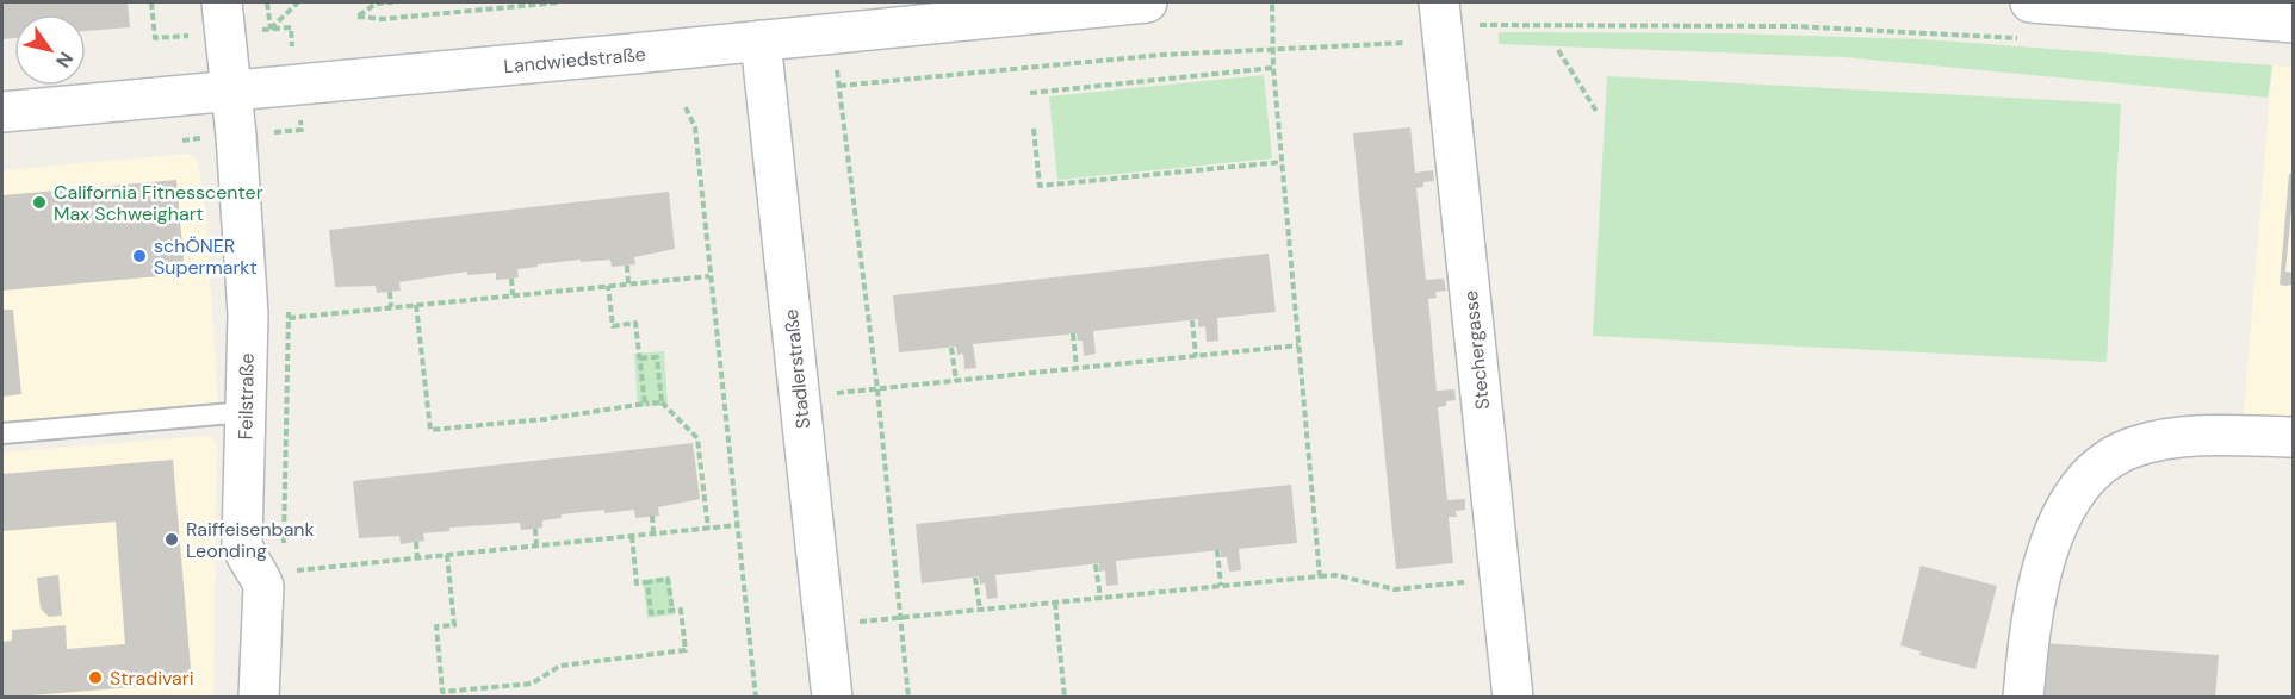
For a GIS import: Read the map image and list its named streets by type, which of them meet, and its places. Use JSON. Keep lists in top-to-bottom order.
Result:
{
  "streets": {
    "main road": [
      "Landwiedstraße",
      "Stechergasse",
      "Stadlerstraße",
      "Feilstraße"
    ]
  },
  "crossings": [
    ["Landwiedstraße", "Stadlerstraße"],
    ["Landwiedstraße", "Feilstraße"]
  ],
  "places": [
    "California Fitnesscenter Max Schweighart",
    "schÖNER Supermarkt",
    "Raiffeisenbank Leonding",
    "Stradivari"
  ],
  "north": "bottom right"
}
